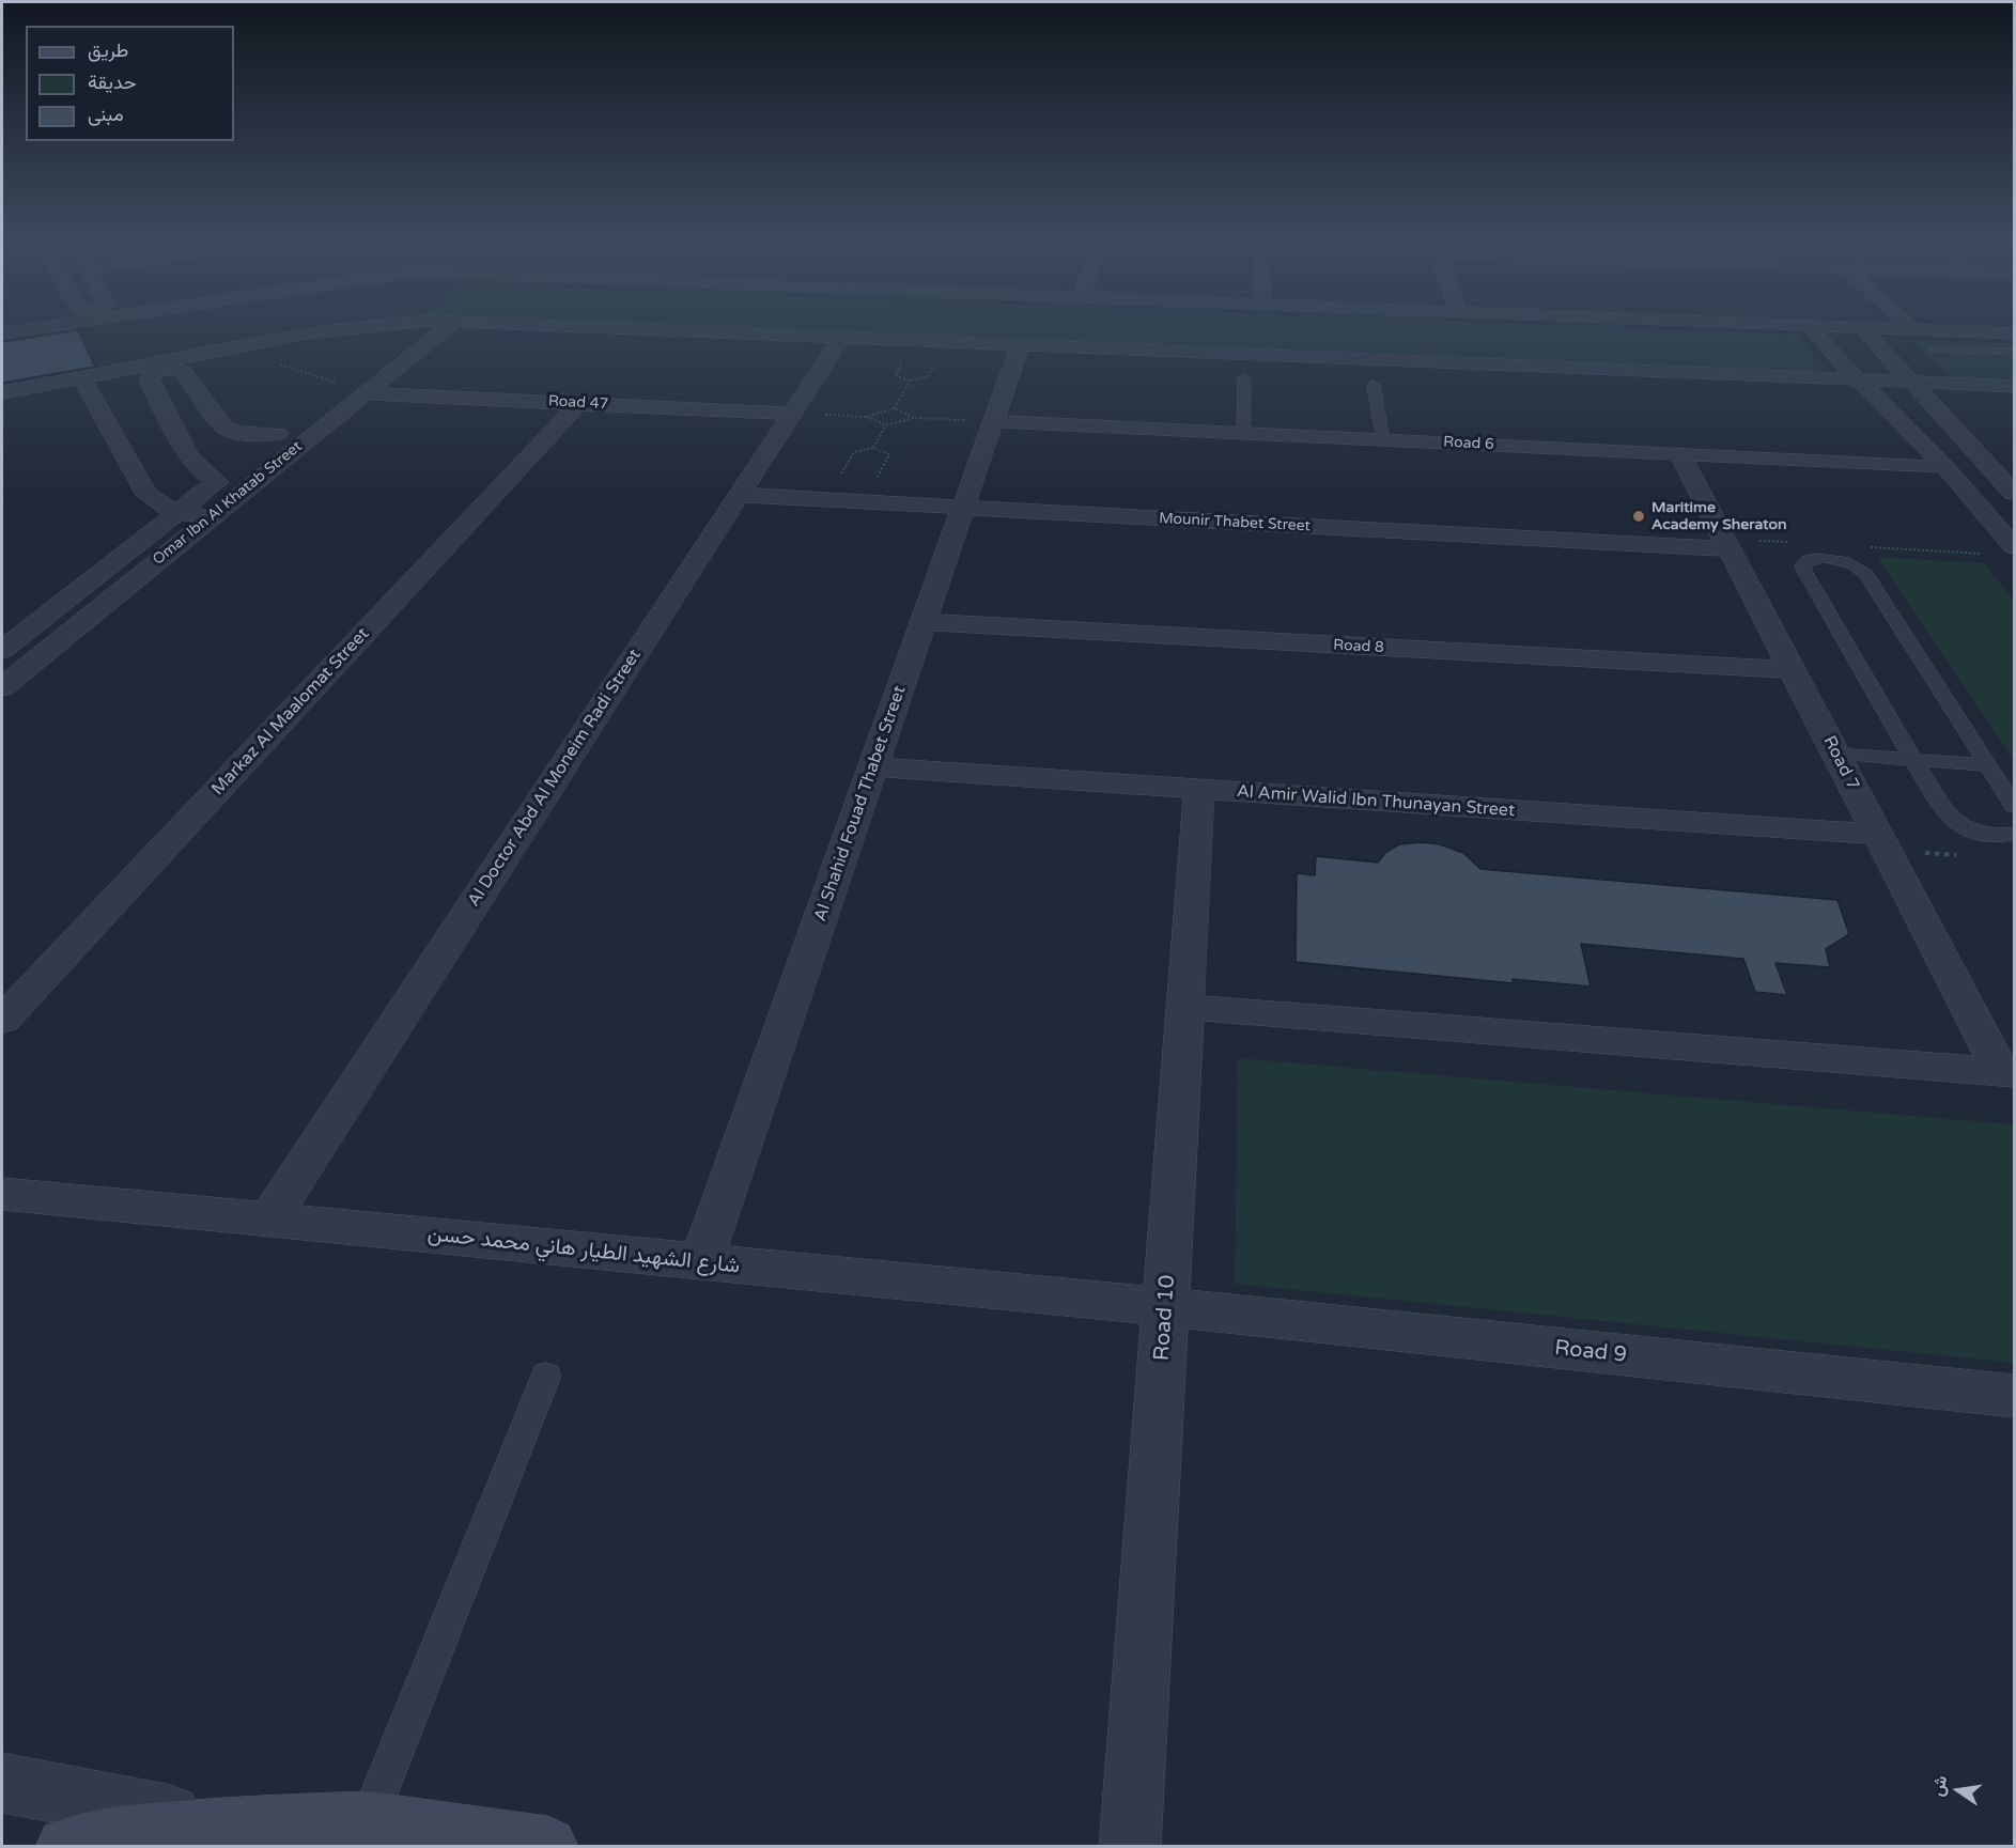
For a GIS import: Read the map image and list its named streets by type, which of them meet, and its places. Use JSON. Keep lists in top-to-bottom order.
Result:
{
  "streets": {
    "street": [
      "Road 47",
      "Road 6",
      "Omar Ibn Al Khatab Street",
      "Mounir Thabet Street",
      "Road 8",
      "Markaz Al Maalomat Street",
      "Road 7",
      "Al Doctor Abd Al Moneim Radi Street",
      "Al Amir Walid Ibn Thunayan Street",
      "Al Shahid Fouad Thabet Street",
      "شارع الشهيد الطيار هاني محمد حسن",
      "Road 10",
      "Road 9"
    ]
  },
  "crossings": [
    ["Road 47", "Omar Ibn Al Khatab Street"],
    ["Road 47", "Markaz Al Maalomat Street"],
    ["Road 47", "Al Doctor Abd Al Moneim Radi Street"],
    ["Road 6", "Road 7"],
    ["Road 6", "Al Shahid Fouad Thabet Street"],
    ["Mounir Thabet Street", "Road 7"],
    ["Mounir Thabet Street", "Al Doctor Abd Al Moneim Radi Street"],
    ["Mounir Thabet Street", "Al Shahid Fouad Thabet Street"],
    ["Road 8", "Road 7"],
    ["Road 8", "Al Shahid Fouad Thabet Street"],
    ["Road 7", "Al Amir Walid Ibn Thunayan Street"],
    ["Al Doctor Abd Al Moneim Radi Street", "شارع الشهيد الطيار هاني محمد حسن"],
    ["Al Amir Walid Ibn Thunayan Street", "Al Shahid Fouad Thabet Street"],
    ["Al Amir Walid Ibn Thunayan Street", "Road 10"],
    ["Al Shahid Fouad Thabet Street", "شارع الشهيد الطيار هاني محمد حسن"],
    ["شارع الشهيد الطيار هاني محمد حسن", "Road 10"],
    ["شارع الشهيد الطيار هاني محمد حسن", "Road 9"],
    ["Road 10", "Road 9"]
  ],
  "places": ["Maritime Academy Sheraton"],
  "legend": ["طريق", "حديقة", "مبنى"],
  "north": "left"
}
